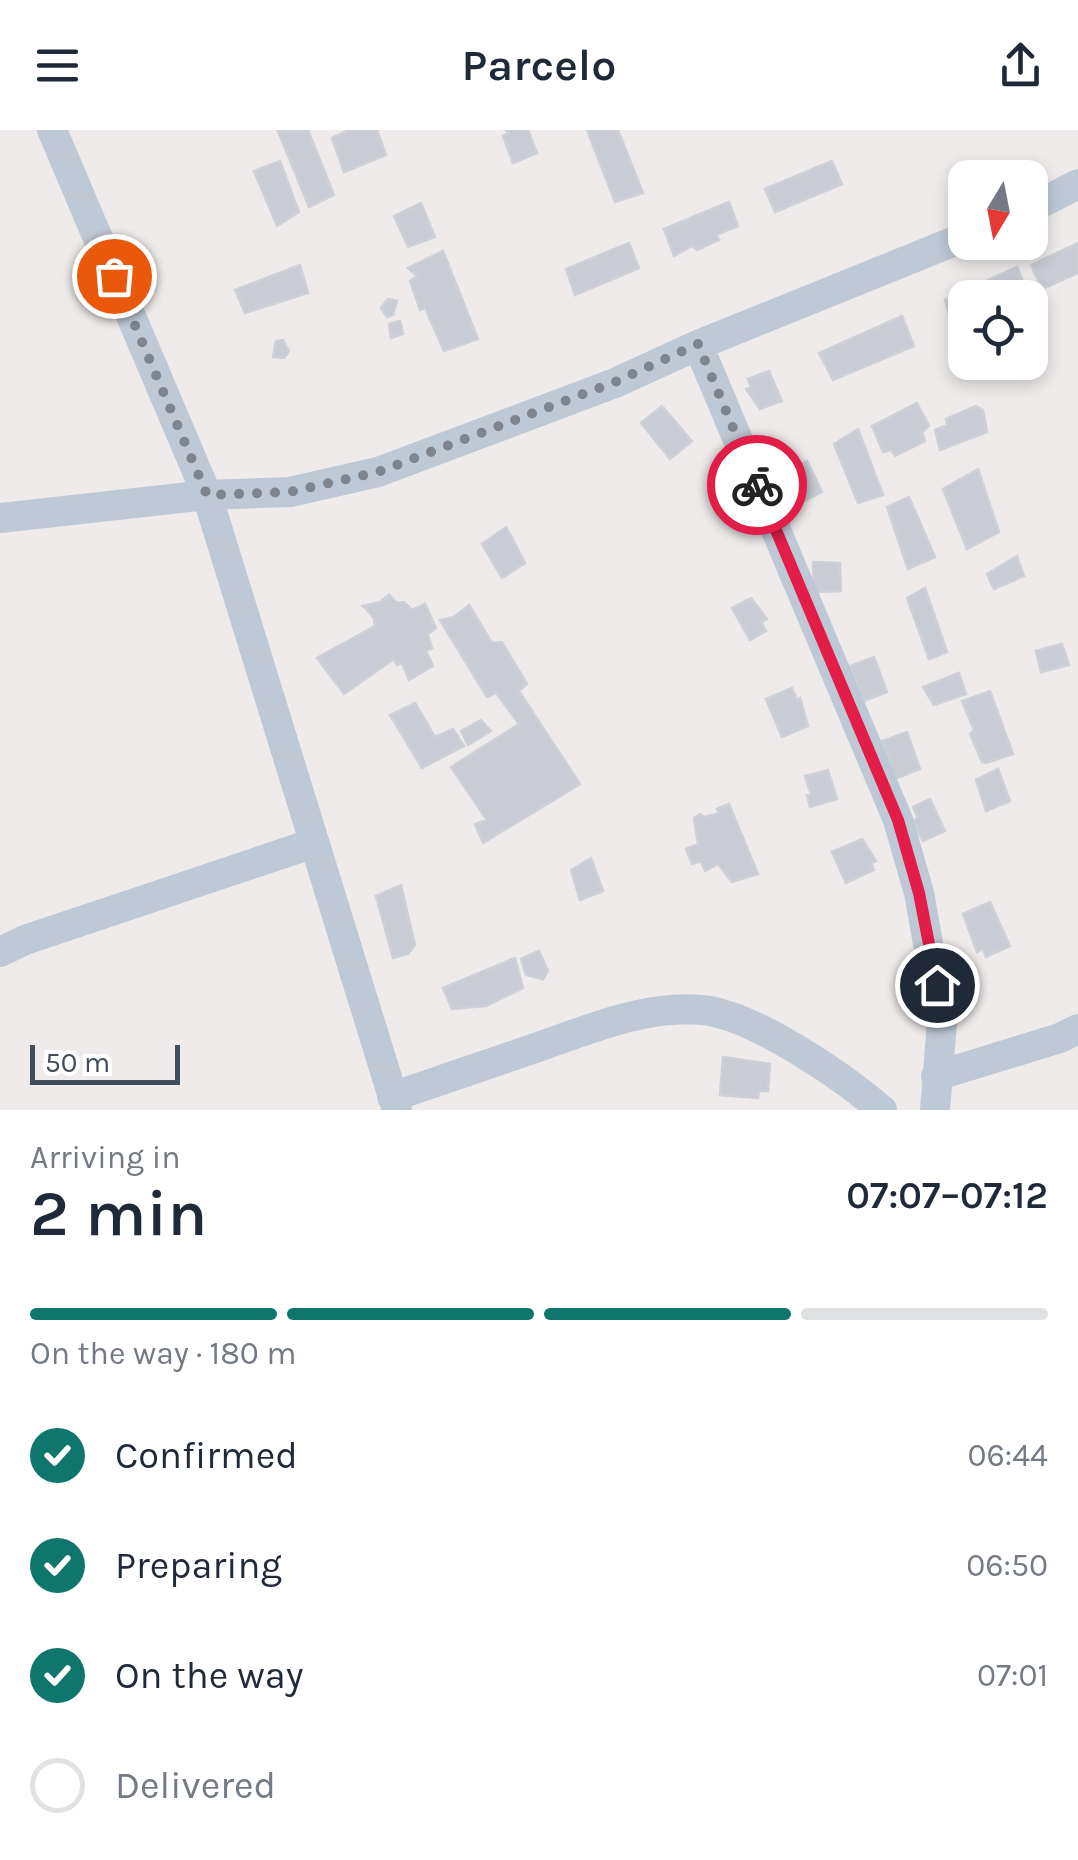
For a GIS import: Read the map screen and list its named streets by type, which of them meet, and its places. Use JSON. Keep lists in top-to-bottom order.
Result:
{
  "scale_bar": "50 m",
  "north": "bottom",
  "page": {
    "header": "Parcelo",
    "scale": "50 m",
    "heading": ["2 min", "Arriving in", "07:07–07:12"],
    "bar": "On the way · 180 m",
    "list": [
      ["Confirmed", "06:44"],
      ["Preparing", "06:50"],
      ["On the way", "07:01"],
      "Delivered"
    ]
  }
}
